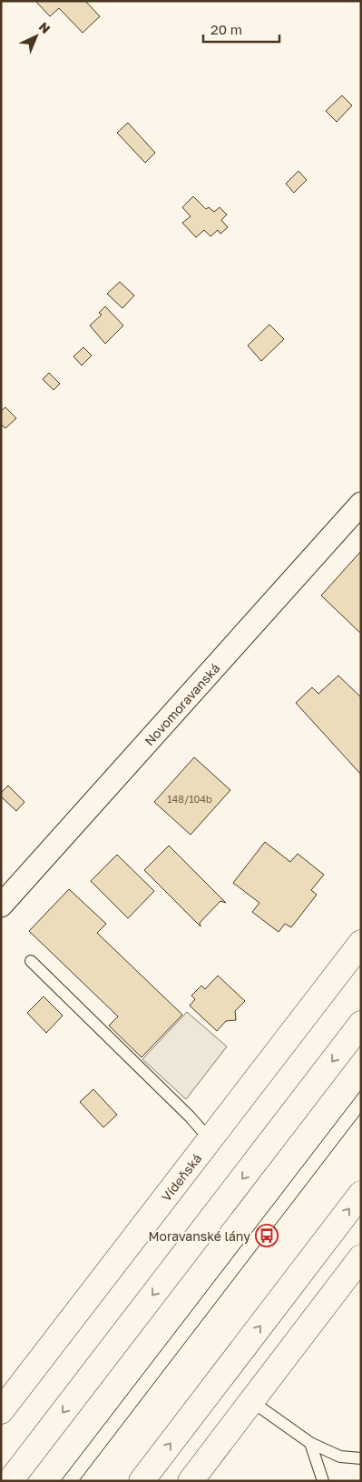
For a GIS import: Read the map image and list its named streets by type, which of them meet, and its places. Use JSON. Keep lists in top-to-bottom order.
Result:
{
  "streets": {
    "main road": ["Vídeňská"],
    "street": ["Novomoravanská"]
  },
  "places": {
    "bus stop": ["Moravanské lány"]
  },
  "house_numbers": ["148/104b"],
  "scale_bar": "20 m",
  "north": "top right"
}
